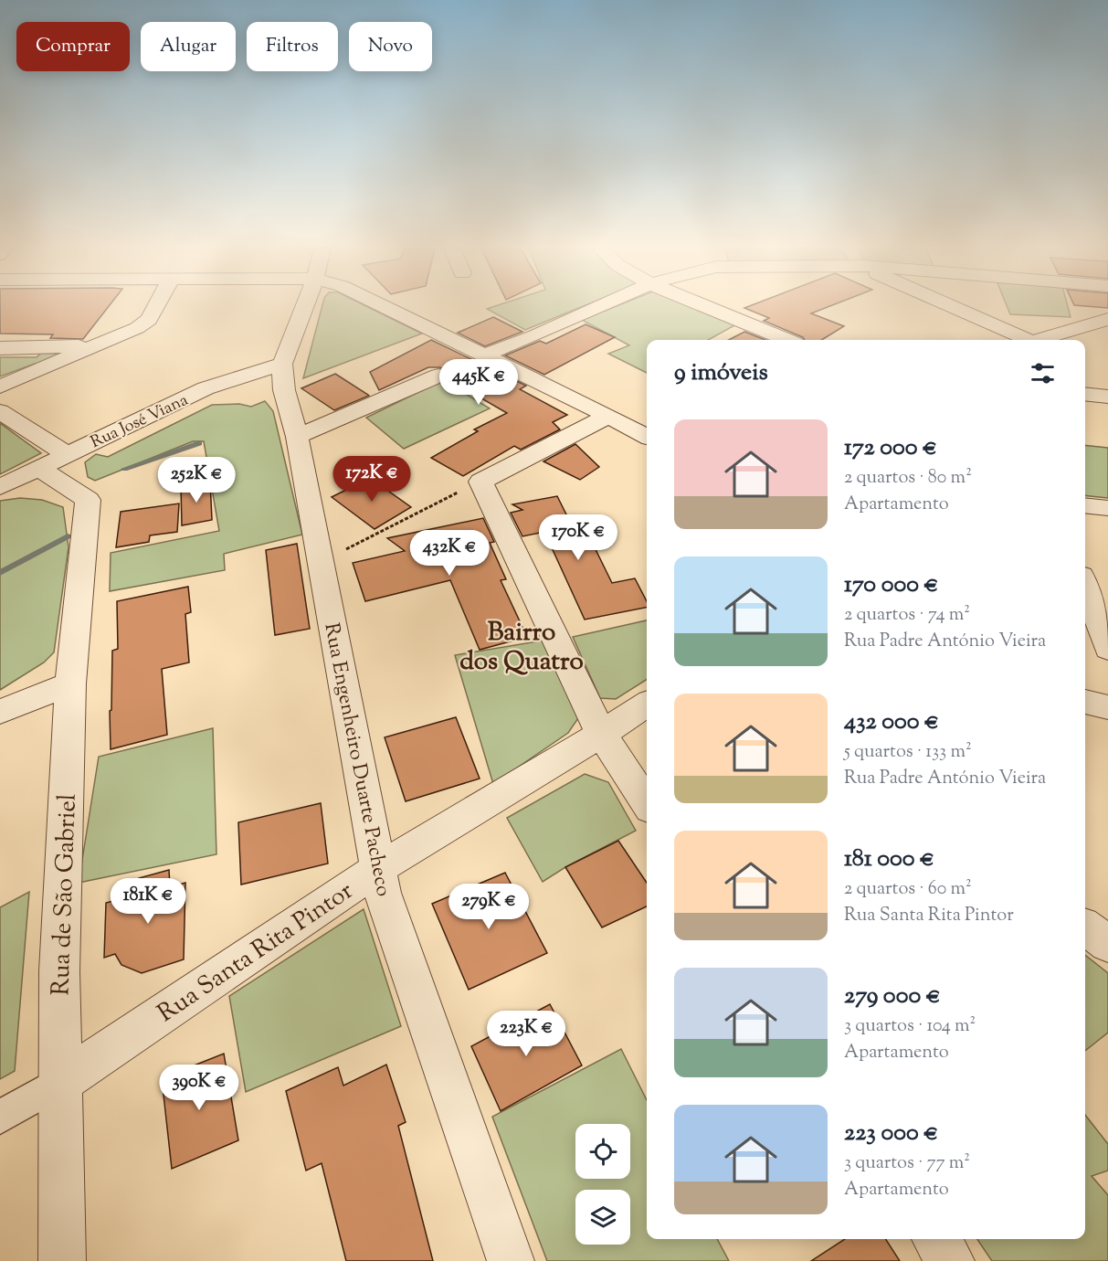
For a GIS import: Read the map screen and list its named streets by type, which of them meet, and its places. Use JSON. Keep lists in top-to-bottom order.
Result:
{
  "streets": {
    "street": [
      "Rua José Viana",
      "Rua Engenheiro Duarte Pacheco",
      "Rua de São Gabriel",
      "Rua Santa Rita Pintor"
    ]
  },
  "crossings": [
    ["Rua José Viana", "Rua Engenheiro Duarte Pacheco"],
    ["Rua José Viana", "Rua de São Gabriel"],
    ["Rua Engenheiro Duarte Pacheco", "Rua Santa Rita Pintor"],
    ["Rua de São Gabriel", "Rua Santa Rita Pintor"]
  ],
  "districts": ["Bairro dos Quatro"],
  "page": {
    "chip": [
      "Comprar",
      "Alugar",
      "Filtros",
      "Novo"
    ],
    "heading": "9 imóveis",
    "price": [
      "445K €",
      "172K €",
      "252K €",
      "170K €",
      "432K €",
      "181K €",
      "279K €",
      "223K €",
      "390K €"
    ],
    "list": [
      {
        "name": "172 000 €",
        "note": "2 quartos · 80 m² · Apartamento"
      },
      {
        "name": "170 000 €",
        "note": "2 quartos · 74 m² · Rua Padre António Vieira"
      },
      {
        "name": "432 000 €",
        "note": "5 quartos · 133 m² · Rua Padre António Vieira"
      },
      {
        "name": "181 000 €",
        "note": "2 quartos · 60 m² · Rua Santa Rita Pintor"
      },
      {
        "name": "279 000 €",
        "note": "3 quartos · 104 m² · Apartamento"
      },
      {
        "name": "223 000 €",
        "note": "3 quartos · 77 m² · Apartamento"
      }
    ]
  }
}
